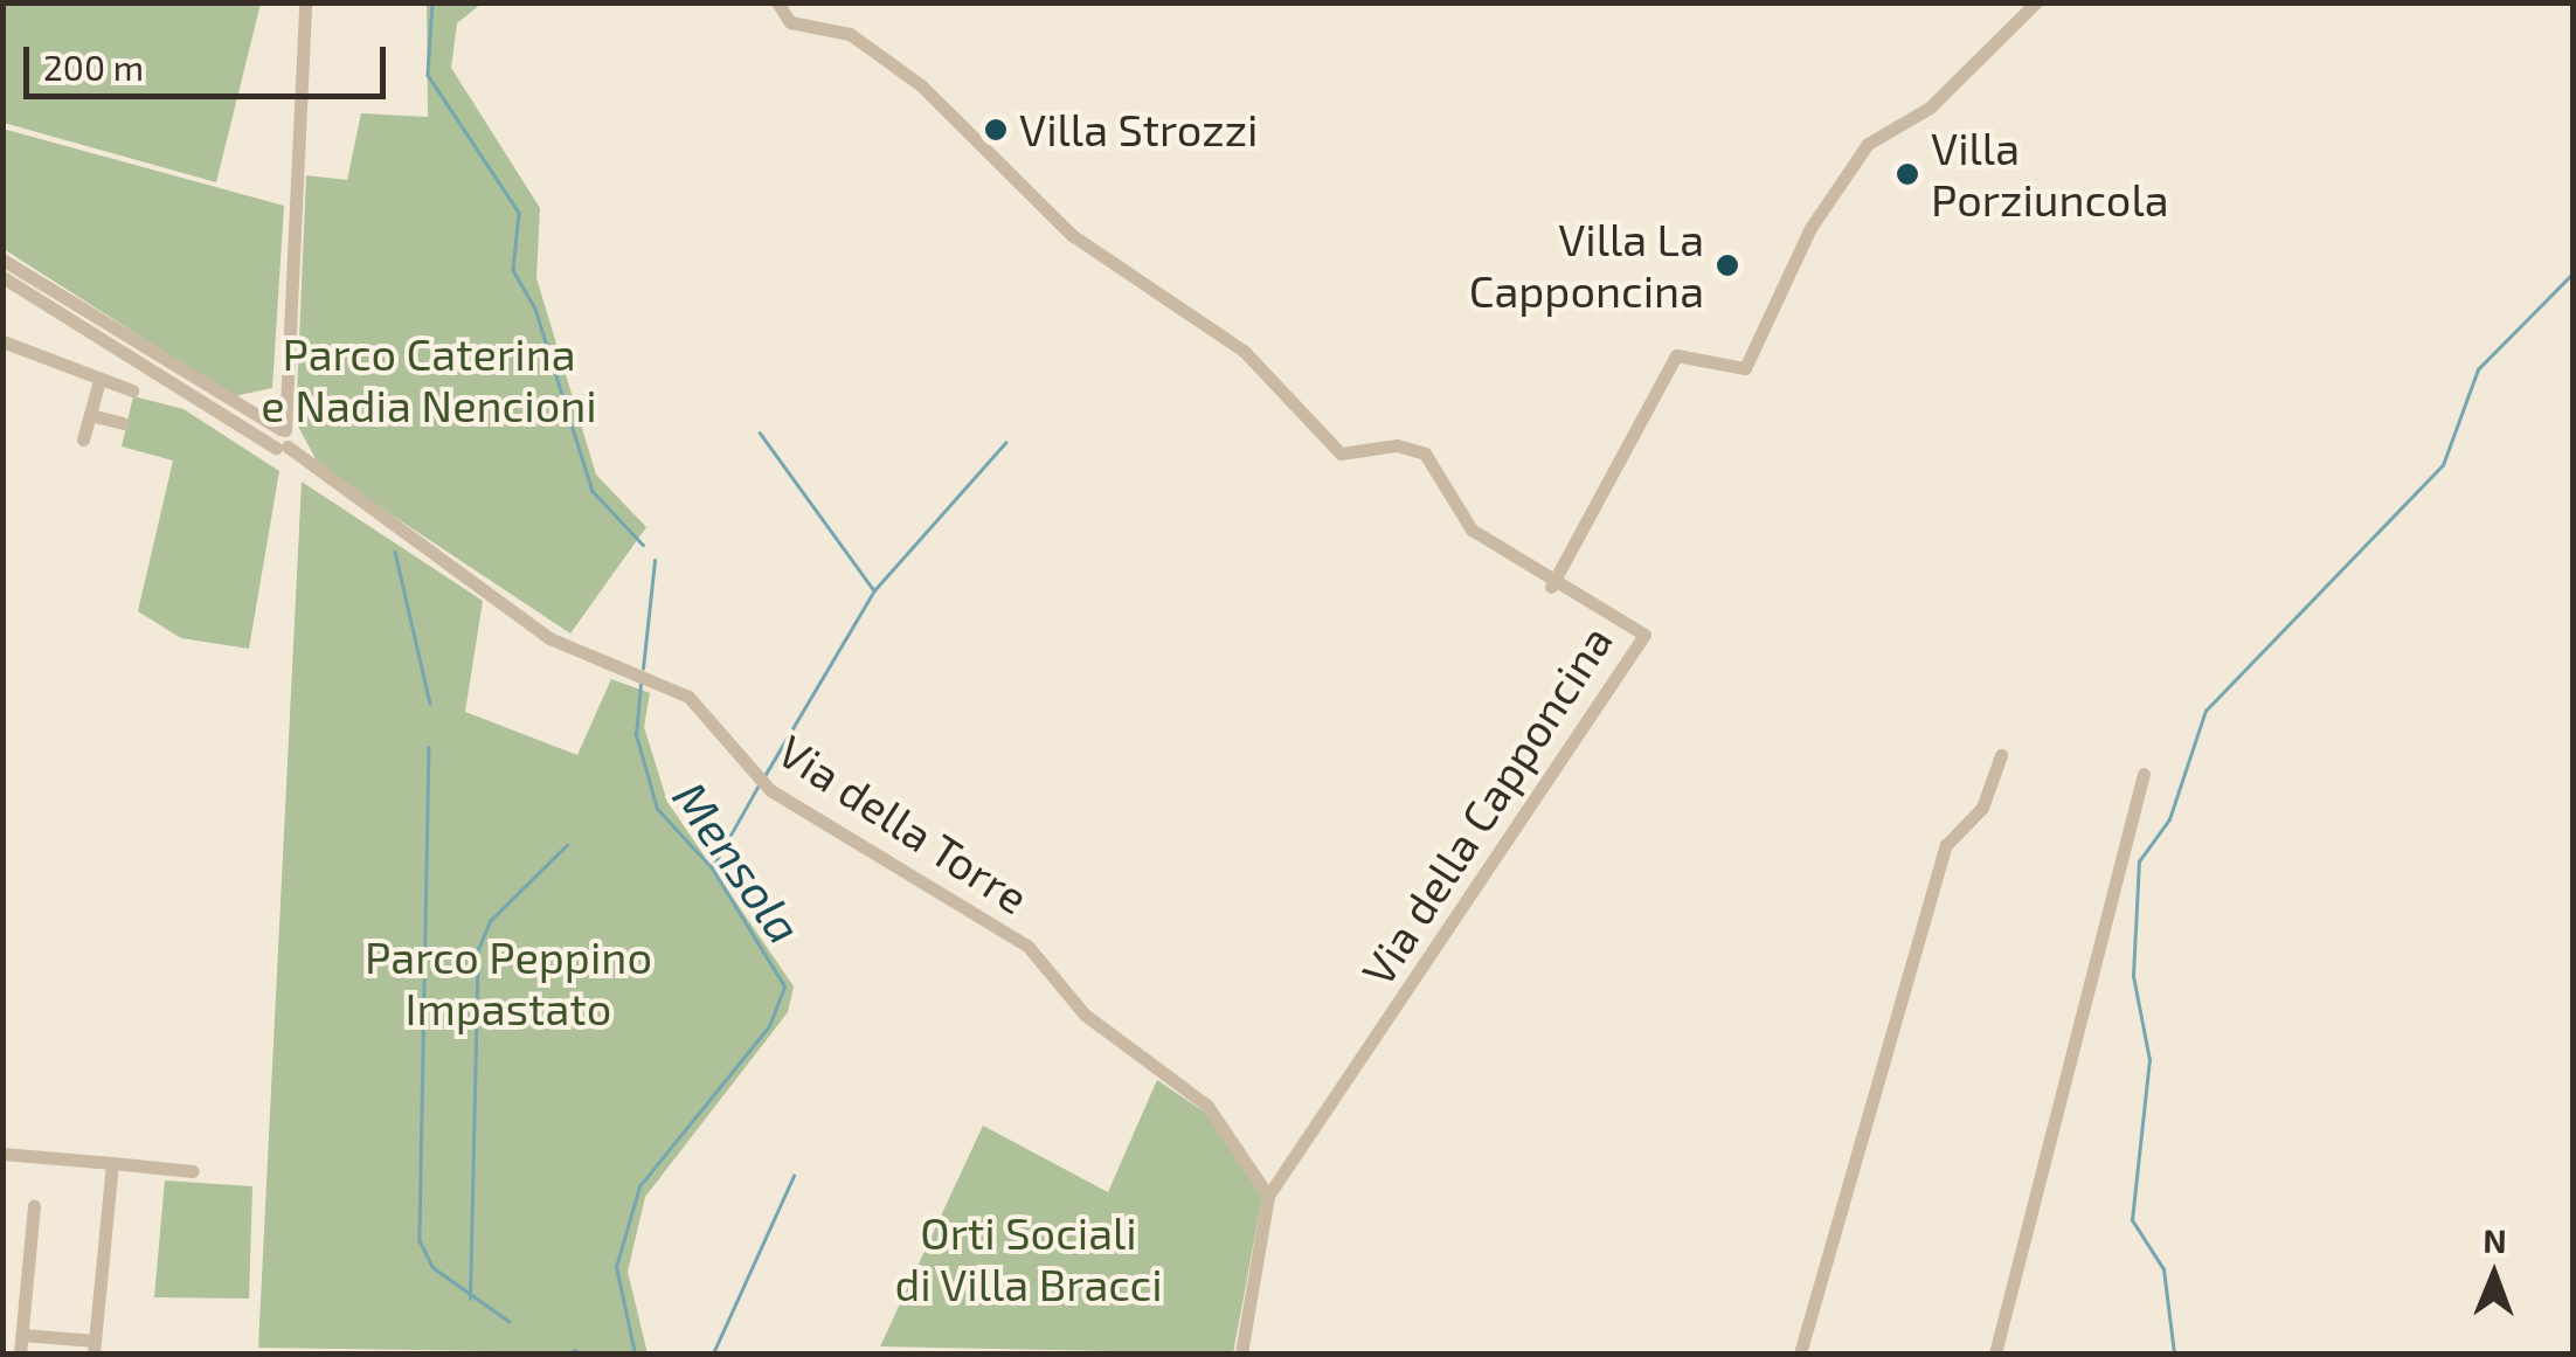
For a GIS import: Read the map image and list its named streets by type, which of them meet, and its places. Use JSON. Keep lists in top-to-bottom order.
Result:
{
  "streets": {
    "street": ["Via della Capponcina", "Via della Torre"]
  },
  "crossings": [
    ["Via della Capponcina", "Via della Torre"]
  ],
  "water": ["Mensola"],
  "parks": ["Parco Caterina e Nadia Nencioni", "Parco Peppino Impastato", "Orti Sociali di Villa Bracci"],
  "places": ["Villa Strozzi", "Villa Porziuncola", "Villa La Capponcina"],
  "scale_bar": "200 m",
  "north": "top"
}
